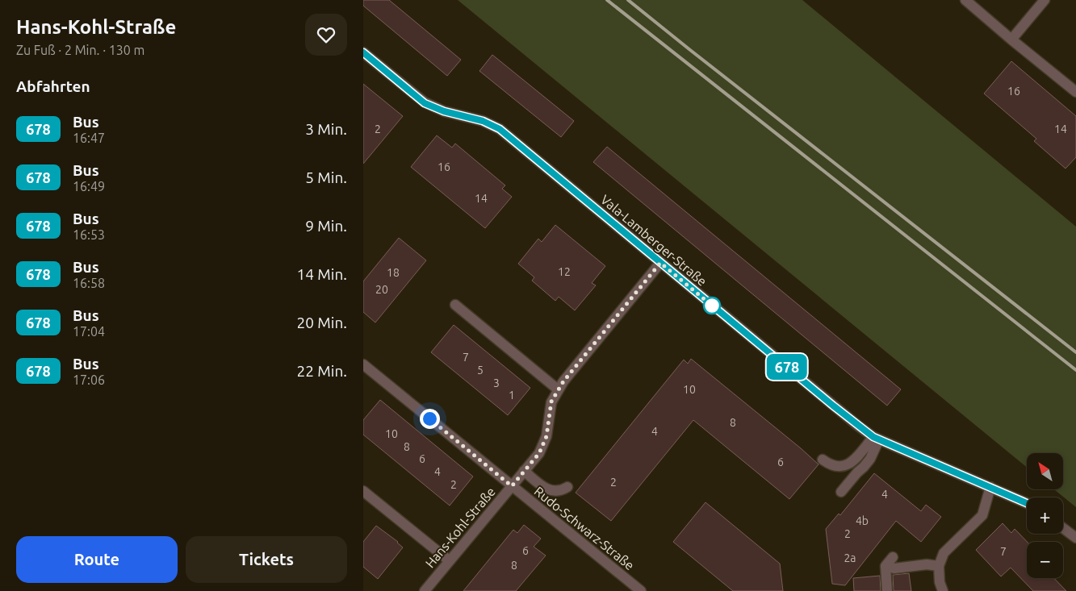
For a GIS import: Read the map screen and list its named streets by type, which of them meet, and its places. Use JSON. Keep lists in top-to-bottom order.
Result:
{
  "streets": {
    "street": ["Vala-Lamberger-Straße", "Hans-Kohl-Straße", "Rudo-Schwarz-Straße"]
  },
  "crossings": [
    ["Vala-Lamberger-Straße", "Hans-Kohl-Straße"],
    ["Hans-Kohl-Straße", "Rudo-Schwarz-Straße"]
  ],
  "lines": ["bus line 678"],
  "house_numbers": [
    "16",
    "2",
    "14",
    "16",
    "14",
    "12",
    "18",
    "20",
    "7",
    "5",
    "3",
    "10",
    "1",
    "8",
    "4",
    "10",
    "8",
    "6",
    "6",
    "4",
    "2",
    "2",
    "4",
    "4b",
    "2",
    "6",
    "7",
    "2a",
    "8"
  ],
  "north": "top left",
  "page": {
    "heading": [
      ["Hans-Kohl-Straße", "Zu Fuß · 2 Min. · 130 m"],
      "Abfahrten"
    ],
    "on_map": "678",
    "list": [
      {
        "mark": "678",
        "name": "Bus",
        "note": "16:47",
        "value": "3 Min."
      },
      {
        "mark": "678",
        "name": "Bus",
        "note": "16:49",
        "value": "5 Min."
      },
      {
        "mark": "678",
        "name": "Bus",
        "note": "16:53",
        "value": "9 Min."
      },
      {
        "mark": "678",
        "name": "Bus",
        "note": "16:58",
        "value": "14 Min."
      },
      {
        "mark": "678",
        "name": "Bus",
        "note": "17:04",
        "value": "20 Min."
      },
      {
        "mark": "678",
        "name": "Bus",
        "note": "17:06",
        "value": "22 Min."
      }
    ],
    "map_buttons": ["+", "−"],
    "buttons": ["Route", "Tickets"]
  }
}
